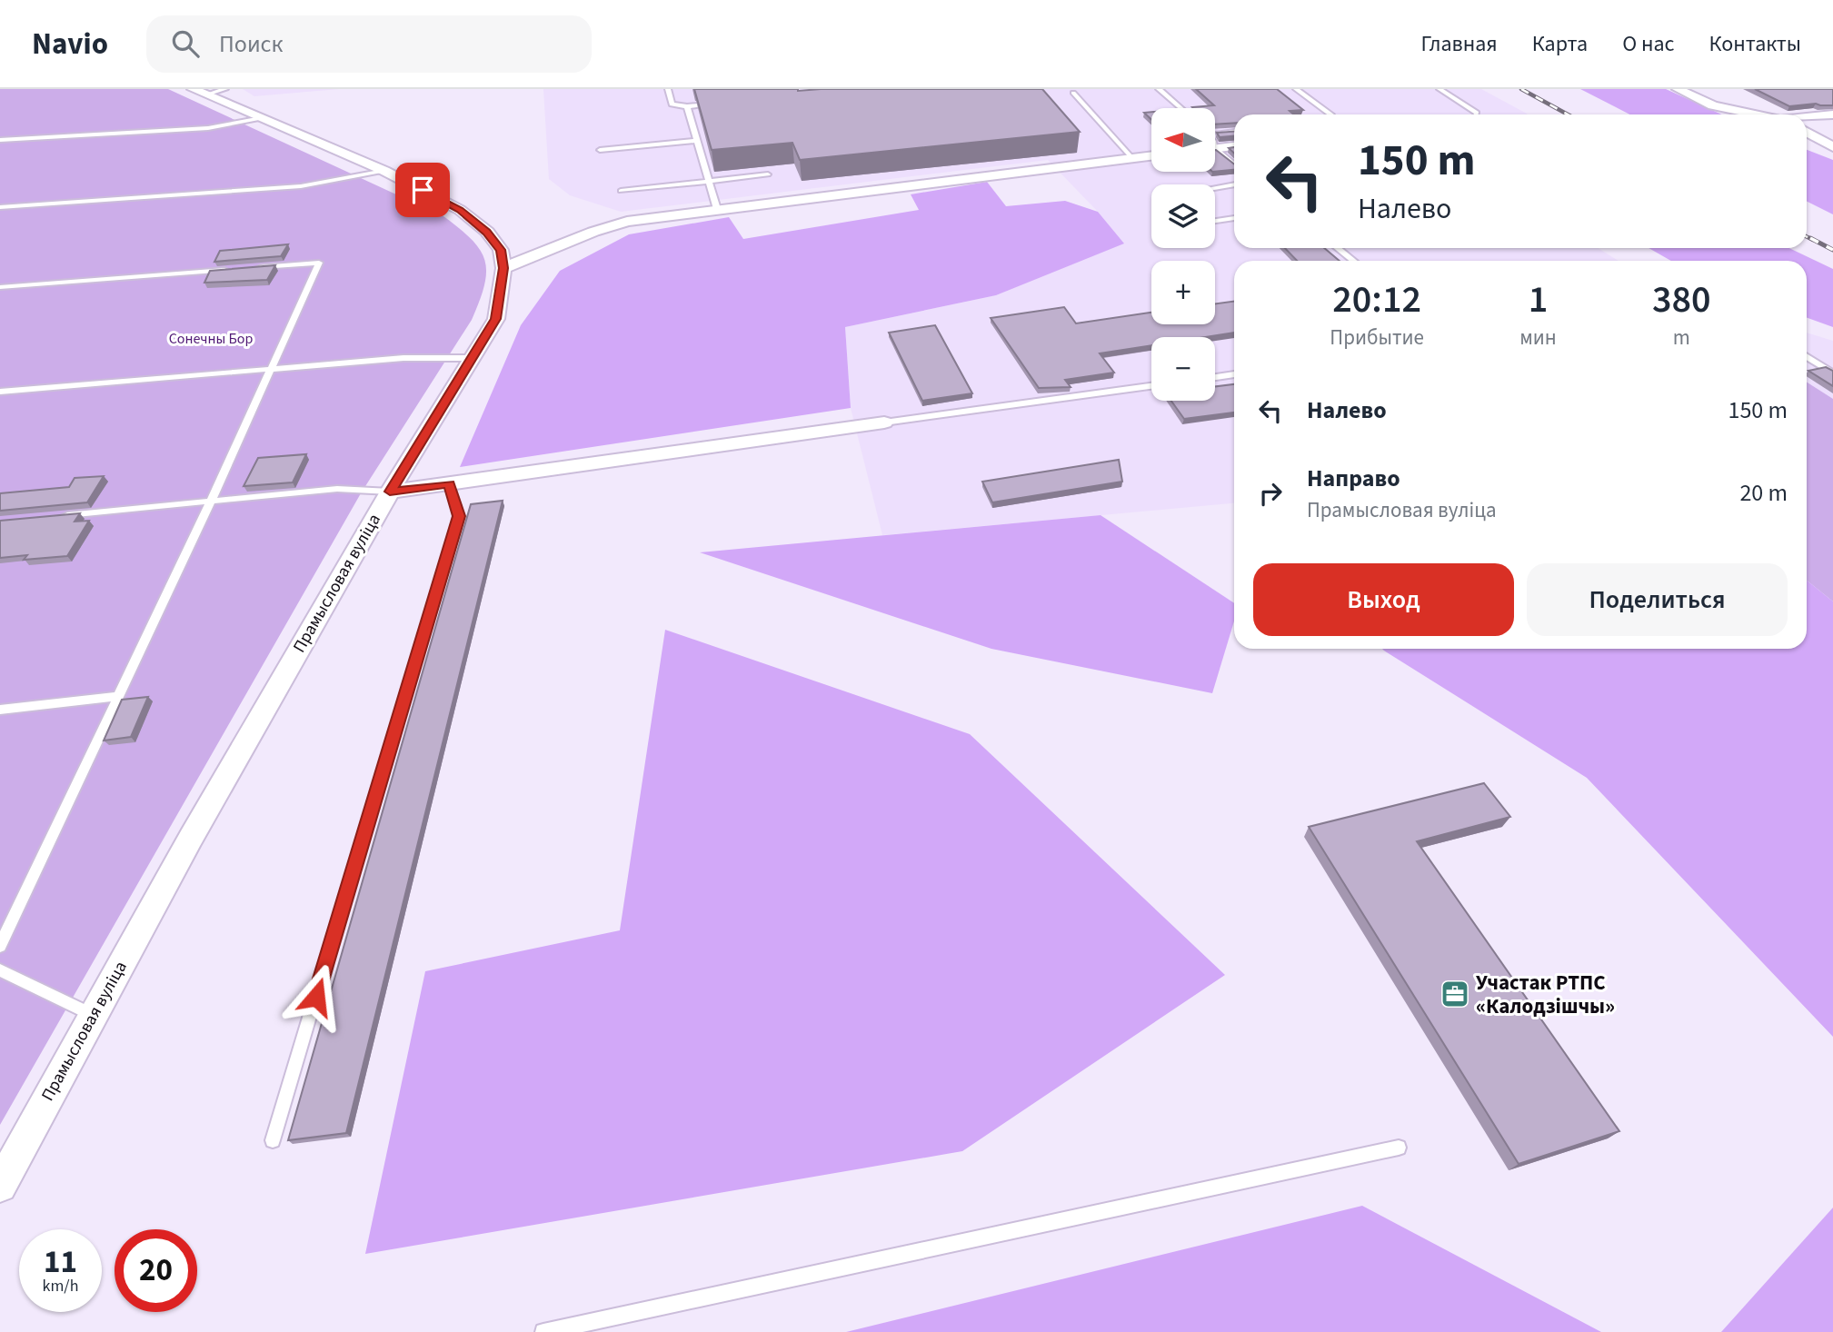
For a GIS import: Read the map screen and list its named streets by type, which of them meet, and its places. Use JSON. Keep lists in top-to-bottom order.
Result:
{
  "streets": {
    "street": ["Прамысловая вуліца"]
  },
  "parks": ["Сонечны Бор"],
  "places": {
    "office": ["Участак РТПС «Калодзішчы»"]
  },
  "north": "left",
  "page": {
    "header": "Navio",
    "search": "Поиск",
    "nav": [
      "Главная",
      "Карта",
      "О нас",
      "Контакты"
    ],
    "map_buttons": ["+", "−"],
    "turn": ["150 m", "Налево"],
    "eta": [
      "20:12",
      "Прибытие",
      "1",
      "мин",
      "380",
      "m"
    ],
    "list": [
      {
        "name": "Налево",
        "value": "150 m"
      },
      {
        "name": "Направо",
        "note": "Прамысловая вуліца",
        "value": "20 m"
      }
    ],
    "buttons": ["Выход", "Поделиться"],
    "speed": "11 km/h",
    "limit": "20"
  }
}
